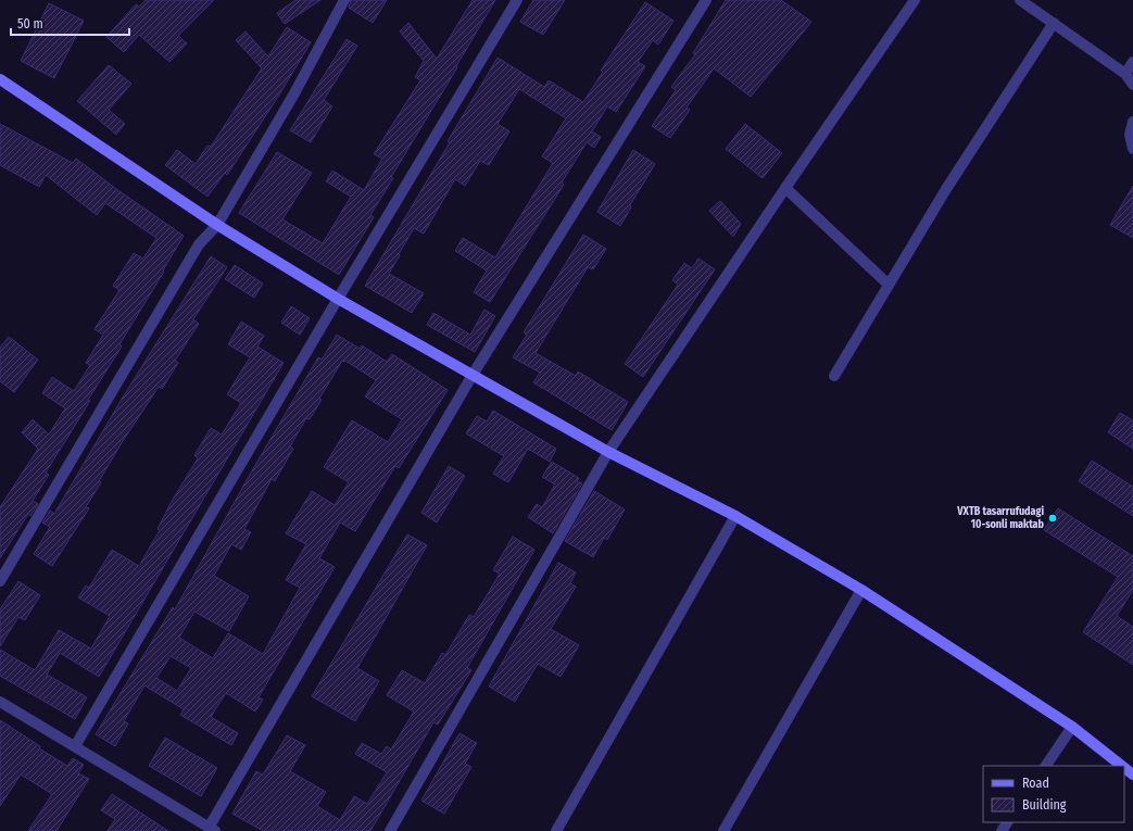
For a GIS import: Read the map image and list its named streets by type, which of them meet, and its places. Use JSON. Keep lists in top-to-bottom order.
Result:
{
  "places": ["VXTB tasarrufudagi 10-sonli maktab"],
  "legend": ["Road", "Building"],
  "scale_bar": "50 m"
}
